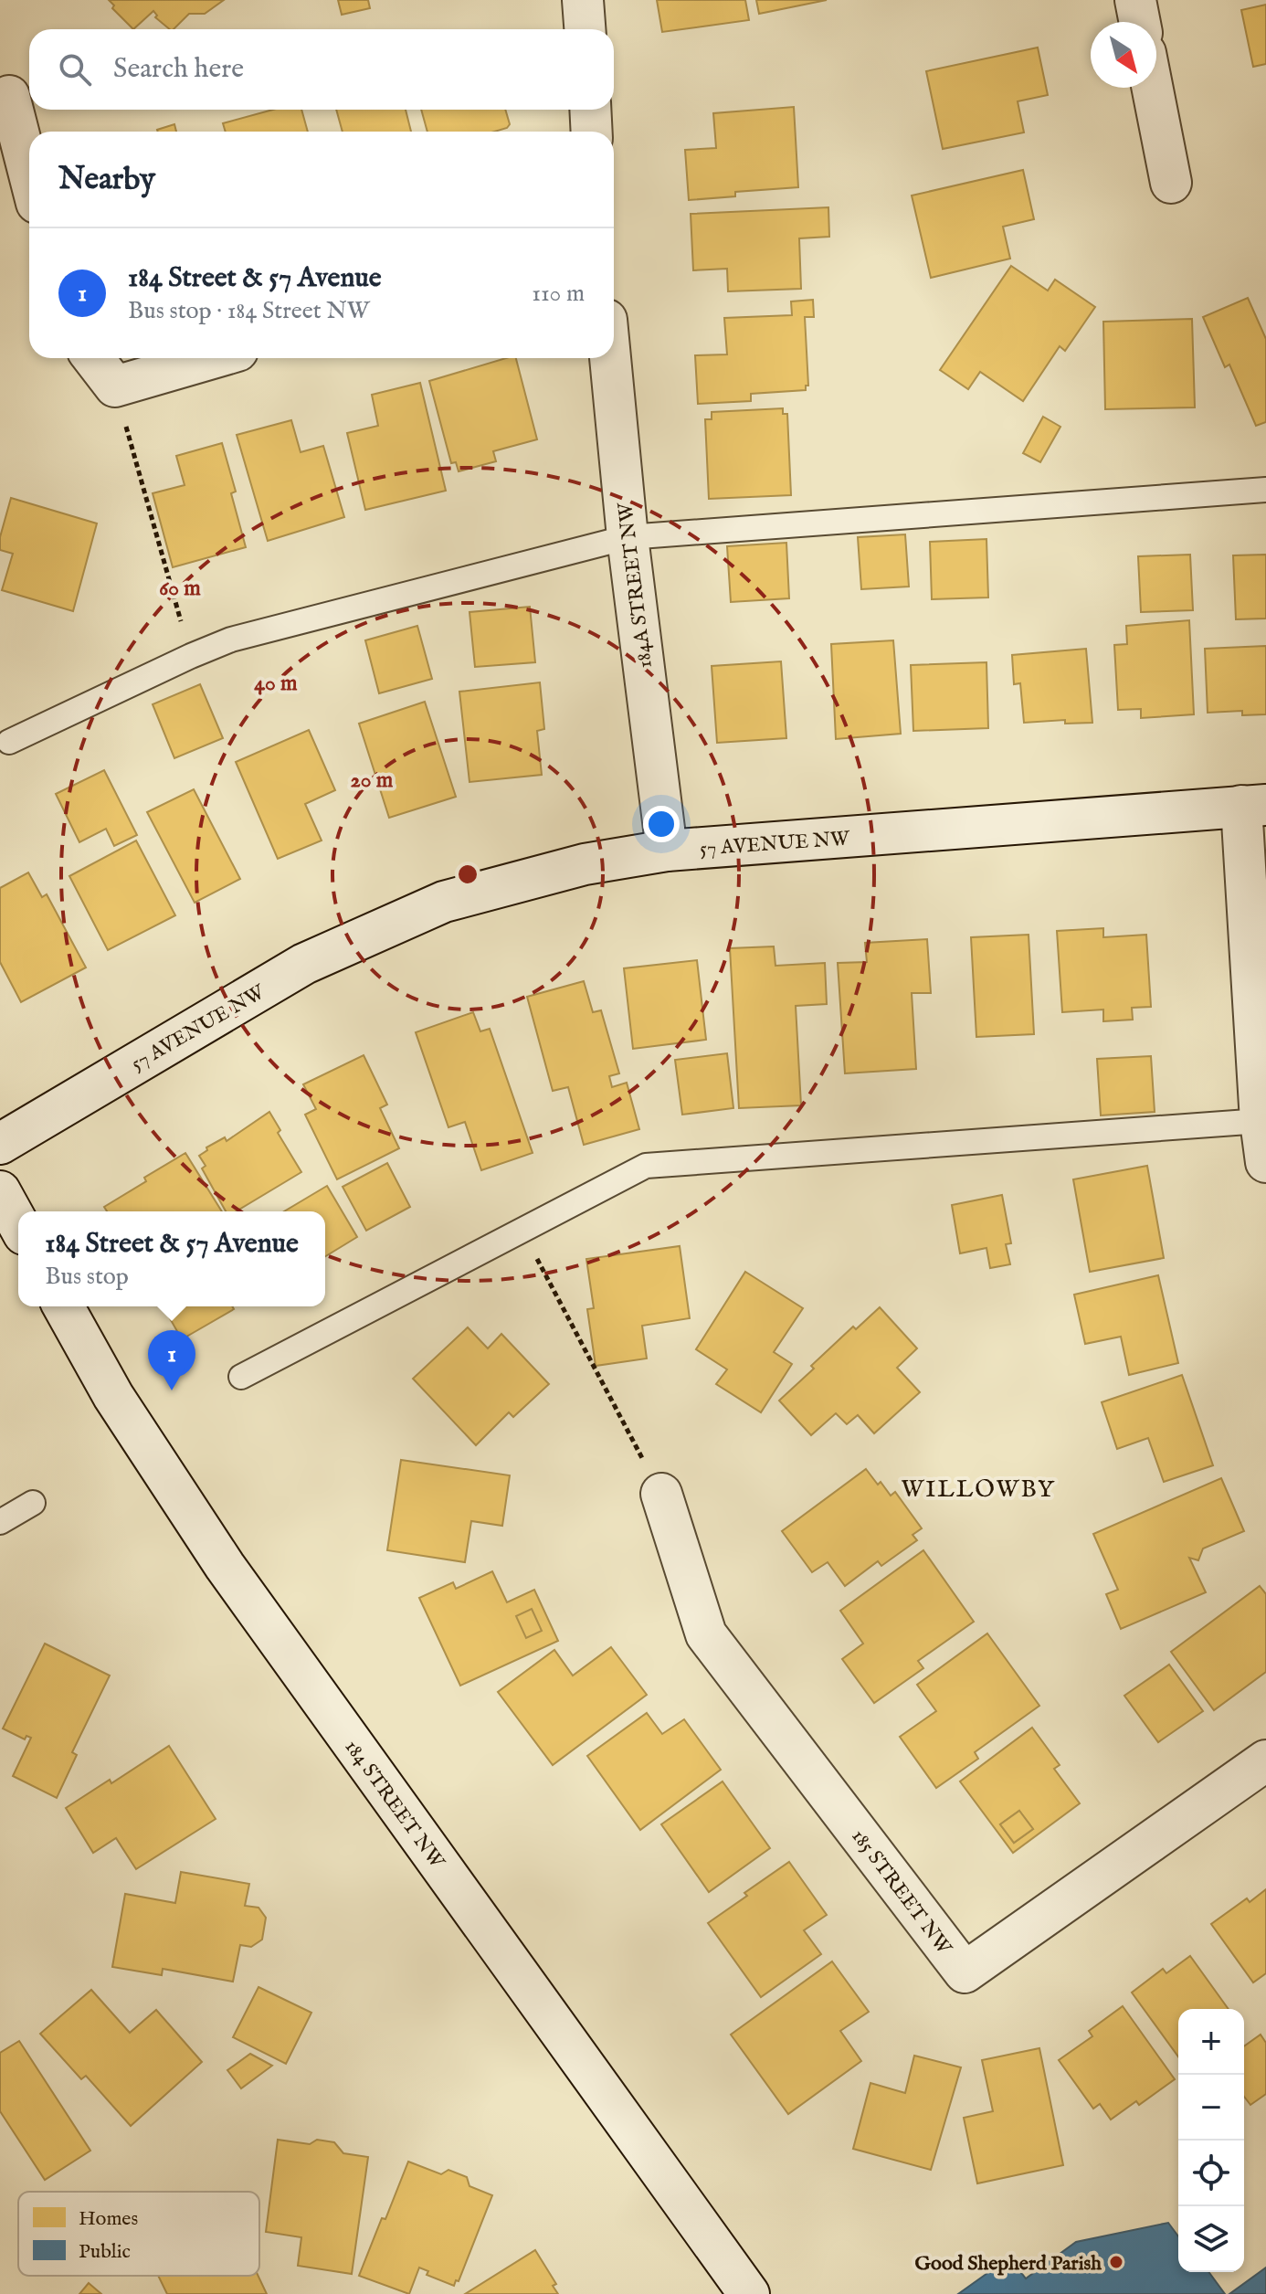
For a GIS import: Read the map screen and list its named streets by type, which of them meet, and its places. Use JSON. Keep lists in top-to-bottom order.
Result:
{
  "streets": {
    "street": [
      "184A STREET NW",
      "57 AVENUE NW",
      "184 STREET NW",
      "185 STREET NW"
    ]
  },
  "crossings": [
    ["184A STREET NW", "57 AVENUE NW"]
  ],
  "districts": ["WILLOWBY"],
  "places": ["Good Shepherd Parish"],
  "legend": ["Homes", "Public"],
  "north": "bottom right",
  "page": {
    "search": "Search here",
    "heading": "Nearby",
    "list": [
      {
        "mark": "1",
        "name": "184 Street & 57 Avenue",
        "note": "Bus stop · 184 Street NW",
        "value": "110 m"
      }
    ],
    "popup": ["184 Street & 57 Avenue", "Bus stop"],
    "pins": "1",
    "map_buttons": ["+", "−"]
  },
  "rings": ["60 m", "40 m", "20 m"]
}
